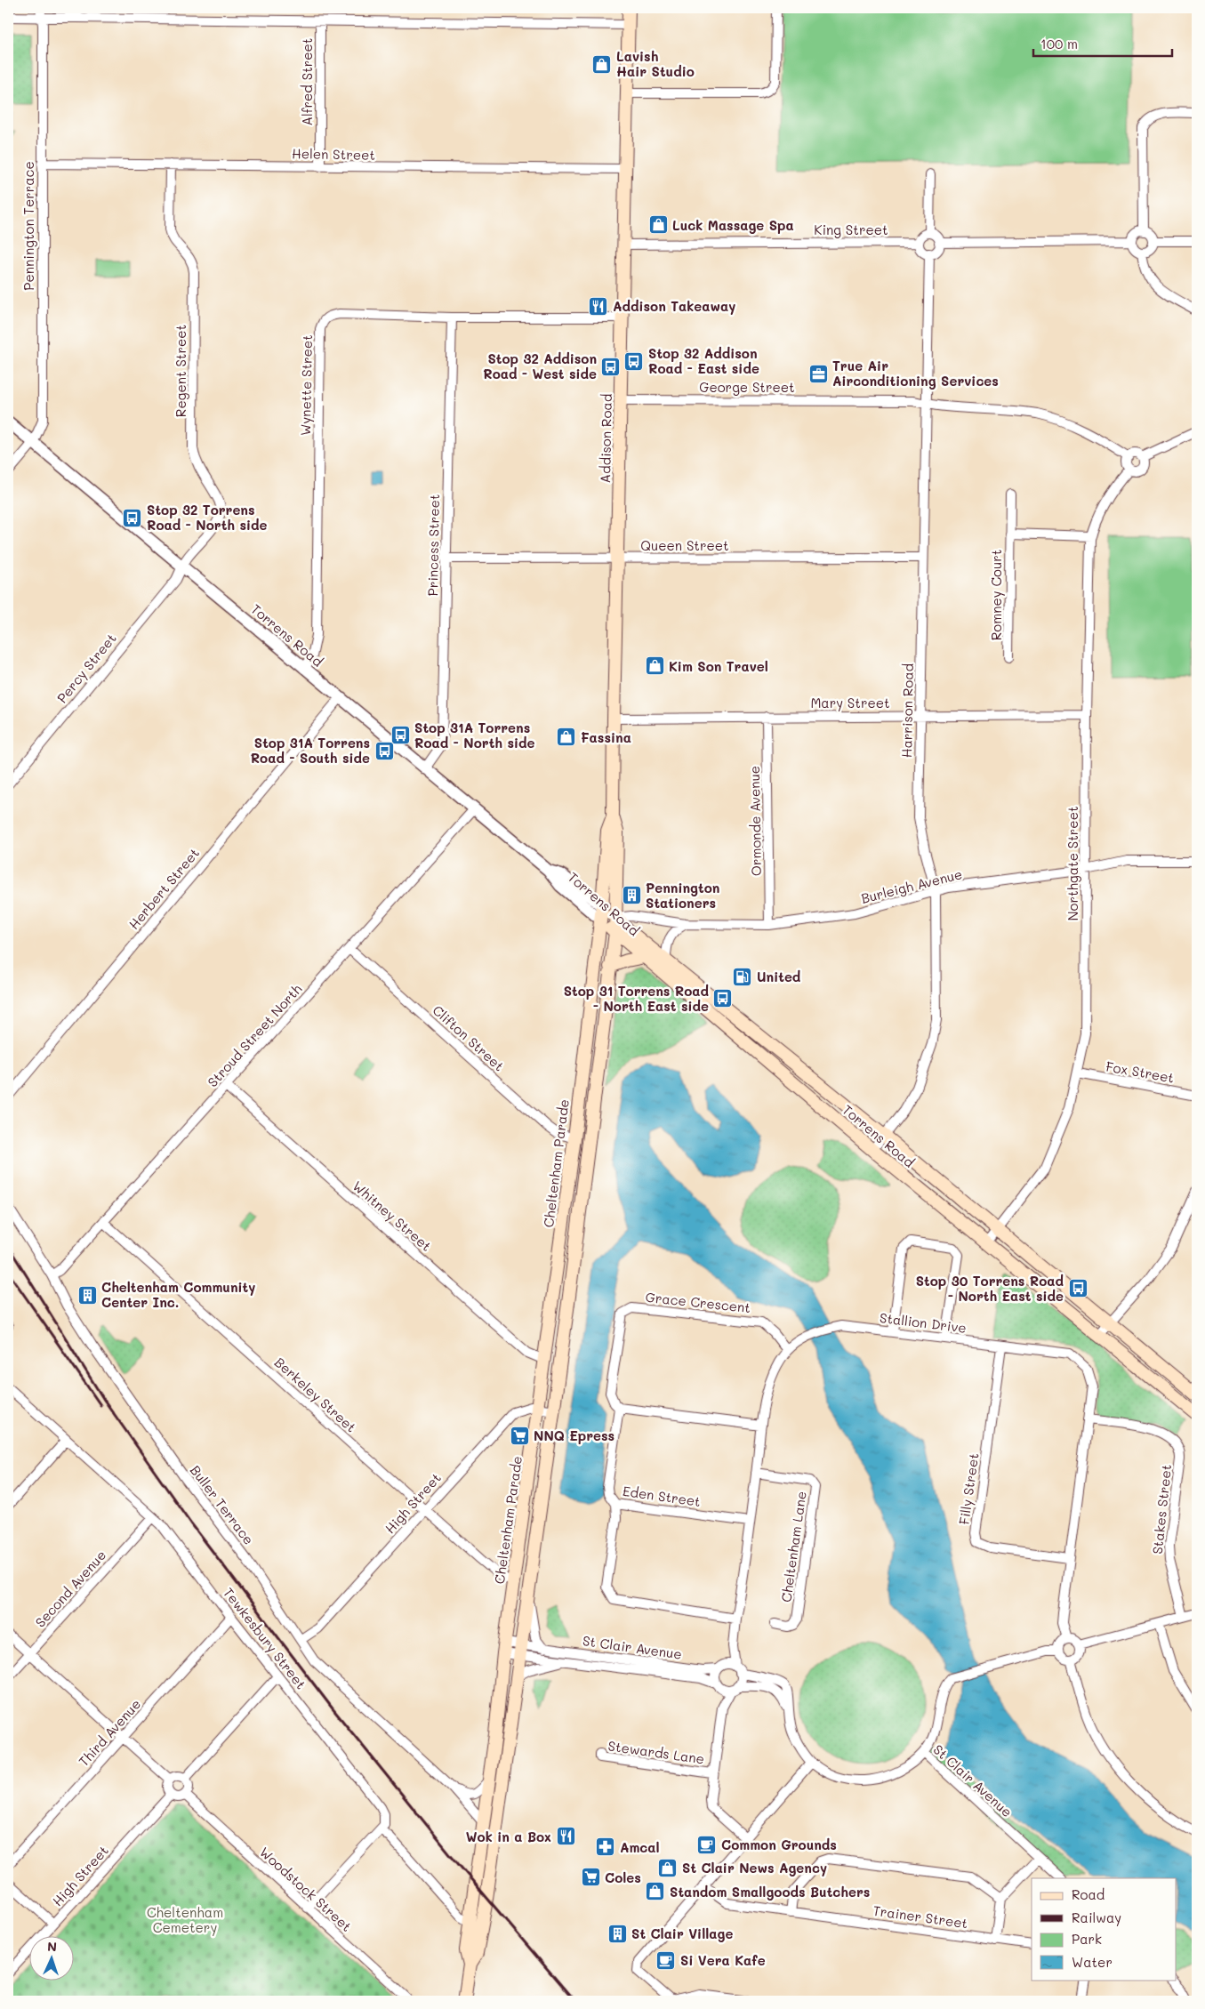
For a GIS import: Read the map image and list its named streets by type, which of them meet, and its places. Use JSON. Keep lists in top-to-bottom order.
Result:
{
  "streets": {
    "main road": ["Addison Road", "Torrens Road", "Cheltenham Parade"],
    "street": [
      "Alfred Street",
      "Helen Street",
      "Pennington Terrace",
      "King Street",
      "Regent Street",
      "Wynette Street",
      "George Street",
      "Princess Street",
      "Queen Street",
      "Romney Court",
      "Percy Street",
      "Mary Street",
      "Harrison Road",
      "Ormonde Avenue",
      "Northgate Street",
      "Burleigh Avenue",
      "Herbert Street",
      "Stroud Street North",
      "Clifton Street",
      "Fox Street",
      "Whitney Street",
      "Grace Crescent",
      "Stallion Drive",
      "Berkeley Street",
      "Filly Street",
      "Eden Street",
      "High Street",
      "Buller Terrace",
      "Stakes Street",
      "Cheltenham Lane",
      "Second Avenue",
      "Tewkesbury Street",
      "St Clair Avenue",
      "Third Avenue",
      "Stewards Lane",
      "Woodstock Street",
      "Trainer Street"
    ]
  },
  "crossings": [
    ["Alfred Street", "Helen Street"],
    ["Helen Street", "Pennington Terrace"],
    ["Helen Street", "Regent Street"],
    ["Helen Street", "Addison Road"],
    ["Pennington Terrace", "Torrens Road"],
    ["King Street", "Addison Road"],
    ["King Street", "Harrison Road"],
    ["Regent Street", "Torrens Road"],
    ["Regent Street", "Percy Street"],
    ["Wynette Street", "Addison Road"],
    ["Wynette Street", "Princess Street"],
    ["Wynette Street", "Torrens Road"],
    ["George Street", "Addison Road"],
    ["George Street", "Harrison Road"],
    ["George Street", "Northgate Street"],
    ["Addison Road", "Queen Street"],
    ["Addison Road", "Torrens Road"],
    ["Addison Road", "Mary Street"],
    ["Addison Road", "Burleigh Avenue"],
    ["Addison Road", "Cheltenham Parade"],
    ["Princess Street", "Queen Street"],
    ["Princess Street", "Torrens Road"],
    ["Queen Street", "Harrison Road"],
    ["Romney Court", "Northgate Street"],
    ["Torrens Road", "Percy Street"],
    ["Torrens Road", "Harrison Road"],
    ["Torrens Road", "Northgate Street"],
    ["Torrens Road", "Burleigh Avenue"],
    ["Torrens Road", "Herbert Street"],
    ["Torrens Road", "Stroud Street North"],
    ["Torrens Road", "Cheltenham Parade"],
    ["Mary Street", "Harrison Road"],
    ["Mary Street", "Ormonde Avenue"],
    ["Mary Street", "Northgate Street"],
    ["Harrison Road", "Burleigh Avenue"],
    ["Ormonde Avenue", "Burleigh Avenue"],
    ["Northgate Street", "Burleigh Avenue"],
    ["Northgate Street", "Fox Street"],
    ["Stroud Street North", "Clifton Street"],
    ["Stroud Street North", "Whitney Street"],
    ["Stroud Street North", "Berkeley Street"],
    ["Stroud Street North", "Buller Terrace"],
    ["Clifton Street", "Cheltenham Parade"],
    ["Cheltenham Parade", "Whitney Street"],
    ["Cheltenham Parade", "Berkeley Street"],
    ["Cheltenham Parade", "High Street"],
    ["Cheltenham Parade", "Buller Terrace"],
    ["Cheltenham Parade", "St Clair Avenue"],
    ["Grace Crescent", "Stallion Drive"],
    ["Grace Crescent", "Eden Street"],
    ["Stallion Drive", "Filly Street"],
    ["Stallion Drive", "Eden Street"],
    ["Stallion Drive", "Stakes Street"],
    ["Stallion Drive", "Cheltenham Lane"],
    ["Stallion Drive", "St Clair Avenue"],
    ["Berkeley Street", "High Street"],
    ["High Street", "Buller Terrace"],
    ["High Street", "Woodstock Street"],
    ["Second Avenue", "Tewkesbury Street"],
    ["Tewkesbury Street", "Third Avenue"]
  ],
  "parks": ["Cheltenham Cemetery"],
  "places": {
    "shop": [
      "Lavish Hair Studio",
      "Luck Massage Spa",
      "Kim Son Travel",
      "Fassina",
      "St Clair News Agency",
      "Standom Smallgoods Butchers"
    ],
    "restaurant": ["Addison Takeaway", "Wok in a Box"],
    "bus stop": [
      "Stop 32 Addison Road - East side",
      "Stop 32 Addison Road - West side",
      "Stop 32 Torrens Road - North side",
      "Stop 31A Torrens Road - North side",
      "Stop 31A Torrens Road - South side",
      "Stop 31 Torrens Road - North East side",
      "Stop 30 Torrens Road - North East side"
    ],
    "office": ["True Air Airconditioning Services"],
    "building": ["Pennington Stationers", "Cheltenham Community Center Inc.", "St Clair Village"],
    "fuel station": ["United"],
    "supermarket": ["NNQ Epress", "Coles"],
    "cafe": ["Common Grounds", "Si Vera Kafe"],
    "pharmacy": ["Amcal"]
  },
  "legend": [
    "Road",
    "Railway",
    "Park",
    "Water"
  ],
  "scale_bar": "100 m",
  "north": "top"
}
